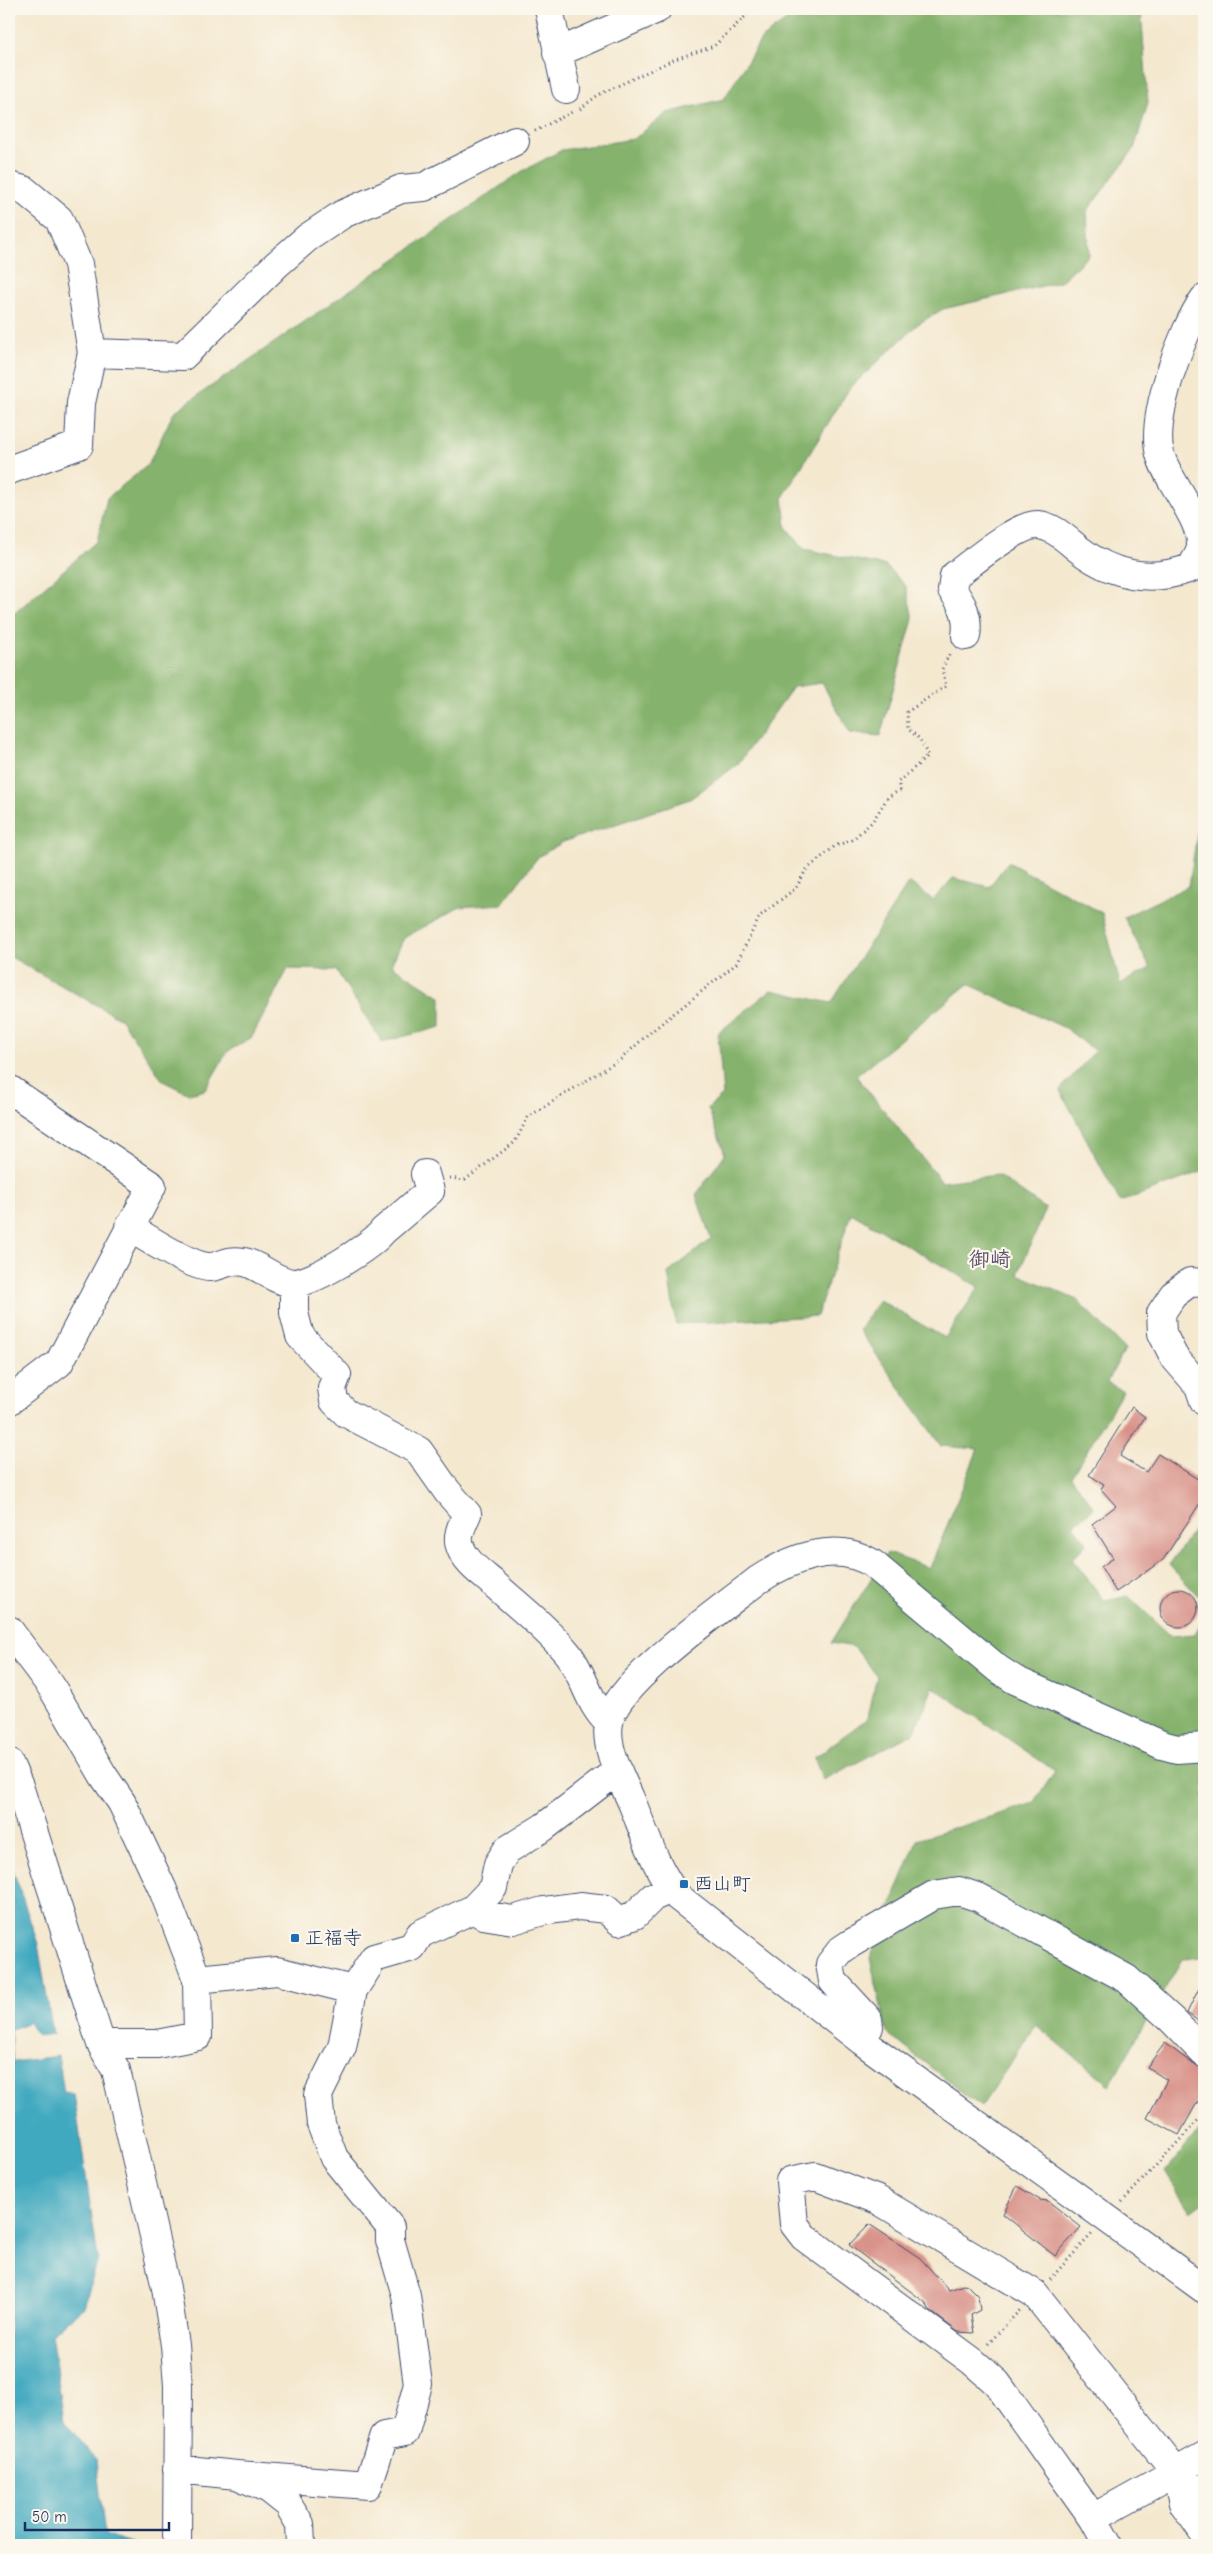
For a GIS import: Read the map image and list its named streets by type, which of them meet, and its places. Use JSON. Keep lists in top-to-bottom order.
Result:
{
  "districts": ["御崎"],
  "places": {
    "transit": ["西山町", "正福寺"]
  },
  "scale_bar": "50 m"
}
